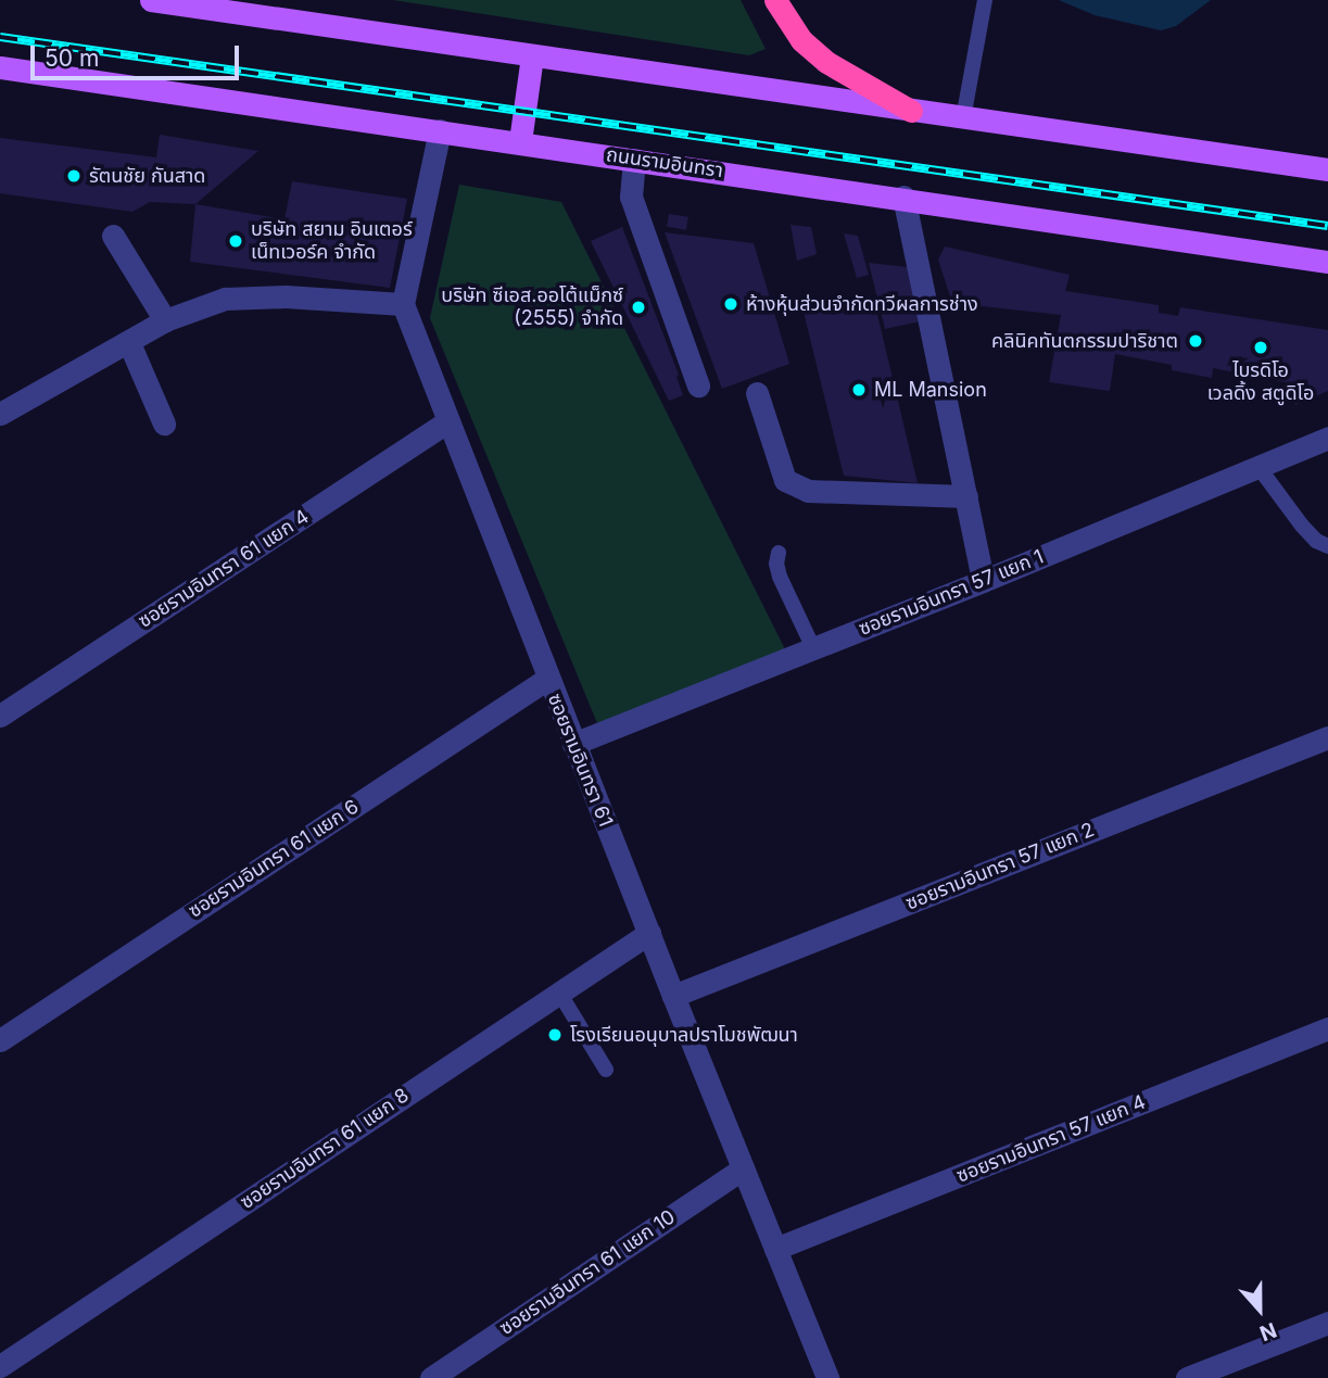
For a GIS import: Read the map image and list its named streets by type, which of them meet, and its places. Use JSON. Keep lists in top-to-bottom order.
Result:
{
  "streets": {
    "main road": ["ถนนรามอินทรา"],
    "street": [
      "ซอยรามอินทรา 61 แยก 4",
      "ซอยรามอินทรา 57 แยก 1",
      "ซอยรามอินทรา 61",
      "ซอยรามอินทรา 61 แยก 6",
      "ซอยรามอินทรา 57 แยก 2",
      "ซอยรามอินทรา 57 แยก 4",
      "ซอยรามอินทรา 61 แยก 8",
      "ซอยรามอินทรา 61 แยก 10"
    ]
  },
  "crossings": [
    ["ซอยรามอินทรา 61 แยก 4", "ซอยรามอินทรา 61"],
    ["ซอยรามอินทรา 57 แยก 1", "ซอยรามอินทรา 61"],
    ["ซอยรามอินทรา 61", "ซอยรามอินทรา 61 แยก 6"],
    ["ซอยรามอินทรา 61", "ซอยรามอินทรา 57 แยก 2"],
    ["ซอยรามอินทรา 61", "ซอยรามอินทรา 57 แยก 4"],
    ["ซอยรามอินทรา 61", "ซอยรามอินทรา 61 แยก 8"],
    ["ซอยรามอินทรา 61", "ซอยรามอินทรา 61 แยก 10"]
  ],
  "places": [
    "รัตนชัย กันสาด",
    "บริษัท สยาม อินเตอร์ เน็ทเวอร์ค จำกัด",
    "ห้างหุ้นส่วนจำกัดทวีผลการช่าง",
    "บริษัท ซีเอส.ออโต้แม็กซ์ (2555) จำกัด",
    "คลินิคทันตกรรมปาริชาต",
    "ไบรดิโอ เวลดิ้ง สตูดิโอ",
    "ML Mansion",
    "โรงเรียนอนุบาลปราโมชพัฒนา"
  ],
  "scale_bar": "50 m",
  "north": "bottom"
}
